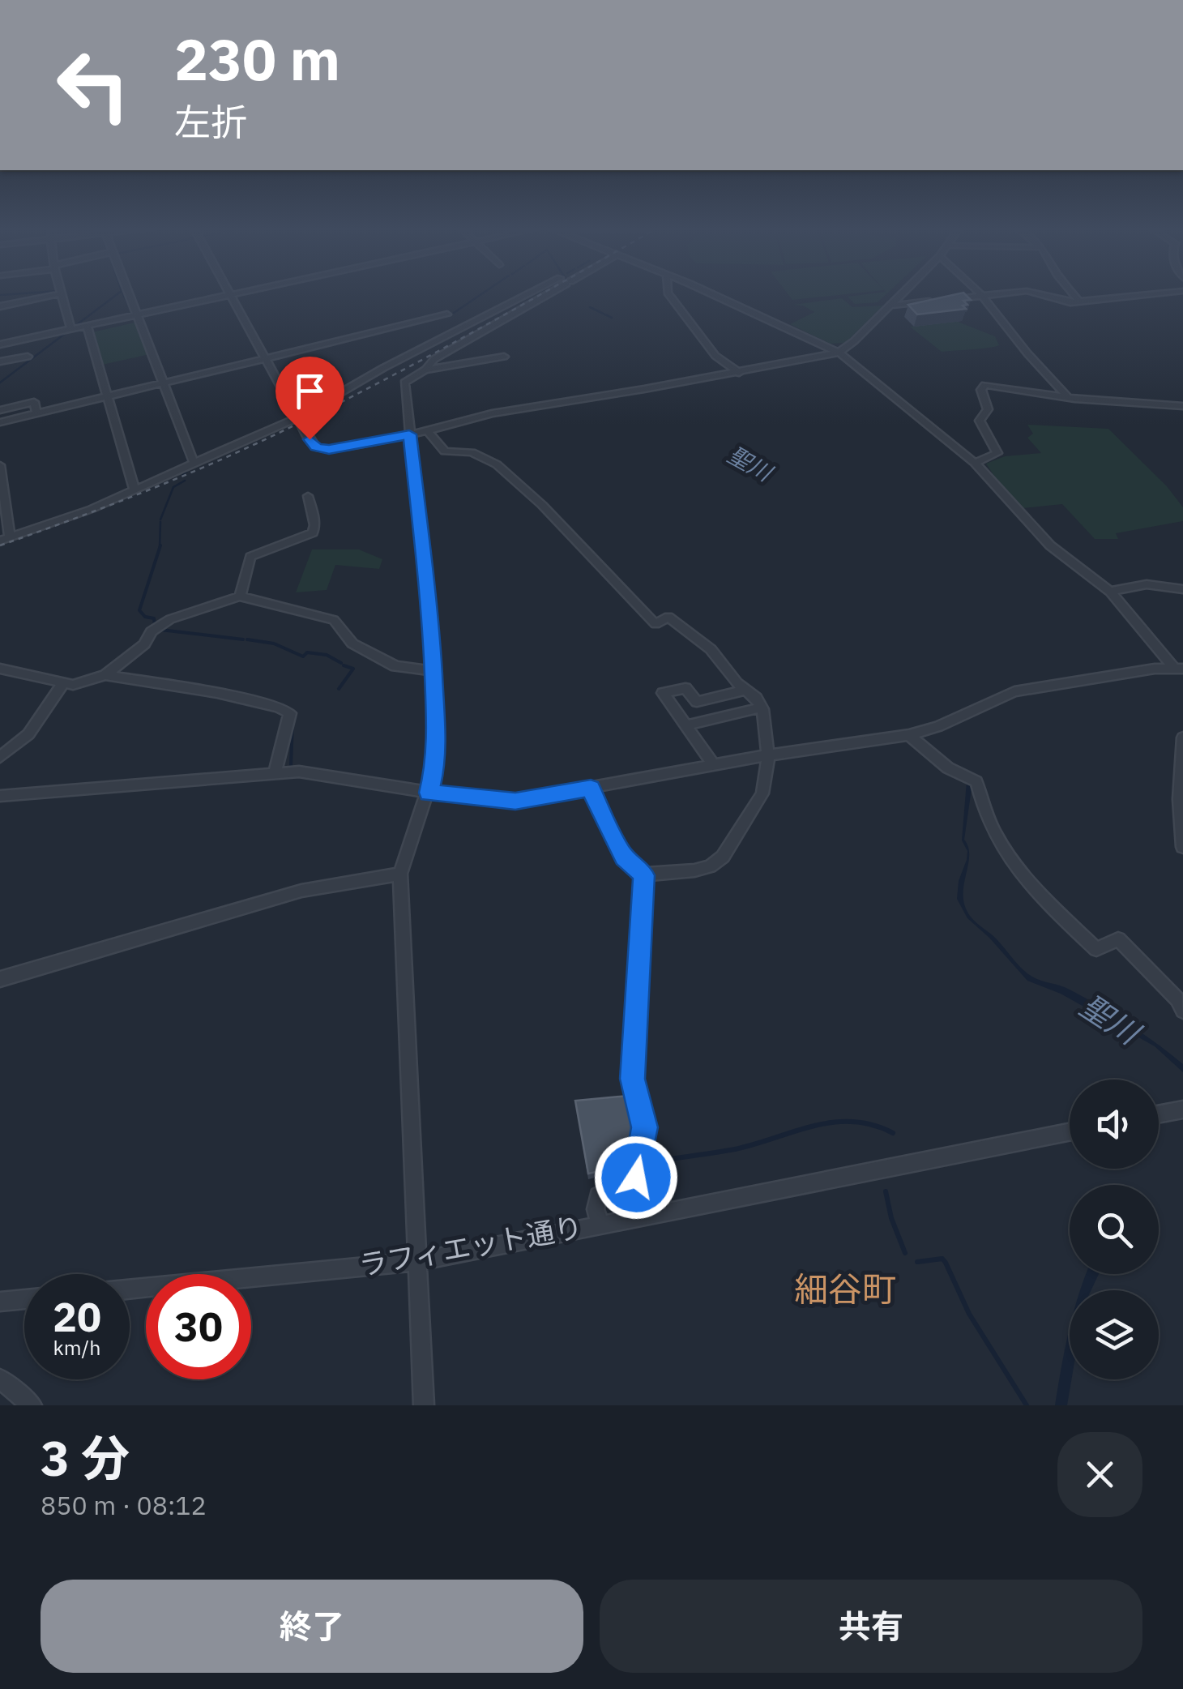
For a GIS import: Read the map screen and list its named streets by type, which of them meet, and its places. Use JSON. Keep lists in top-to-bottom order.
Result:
{
  "streets": {
    "street": ["ラフィエット通り"]
  },
  "districts": ["細谷町"],
  "water": ["聖川"],
  "page": {
    "turn": ["230 m", "左折"],
    "speed": "20 km/h",
    "limit": "30",
    "heading": ["3 分", "850 m · 08:12"],
    "buttons": ["終了", "共有"]
  }
}
